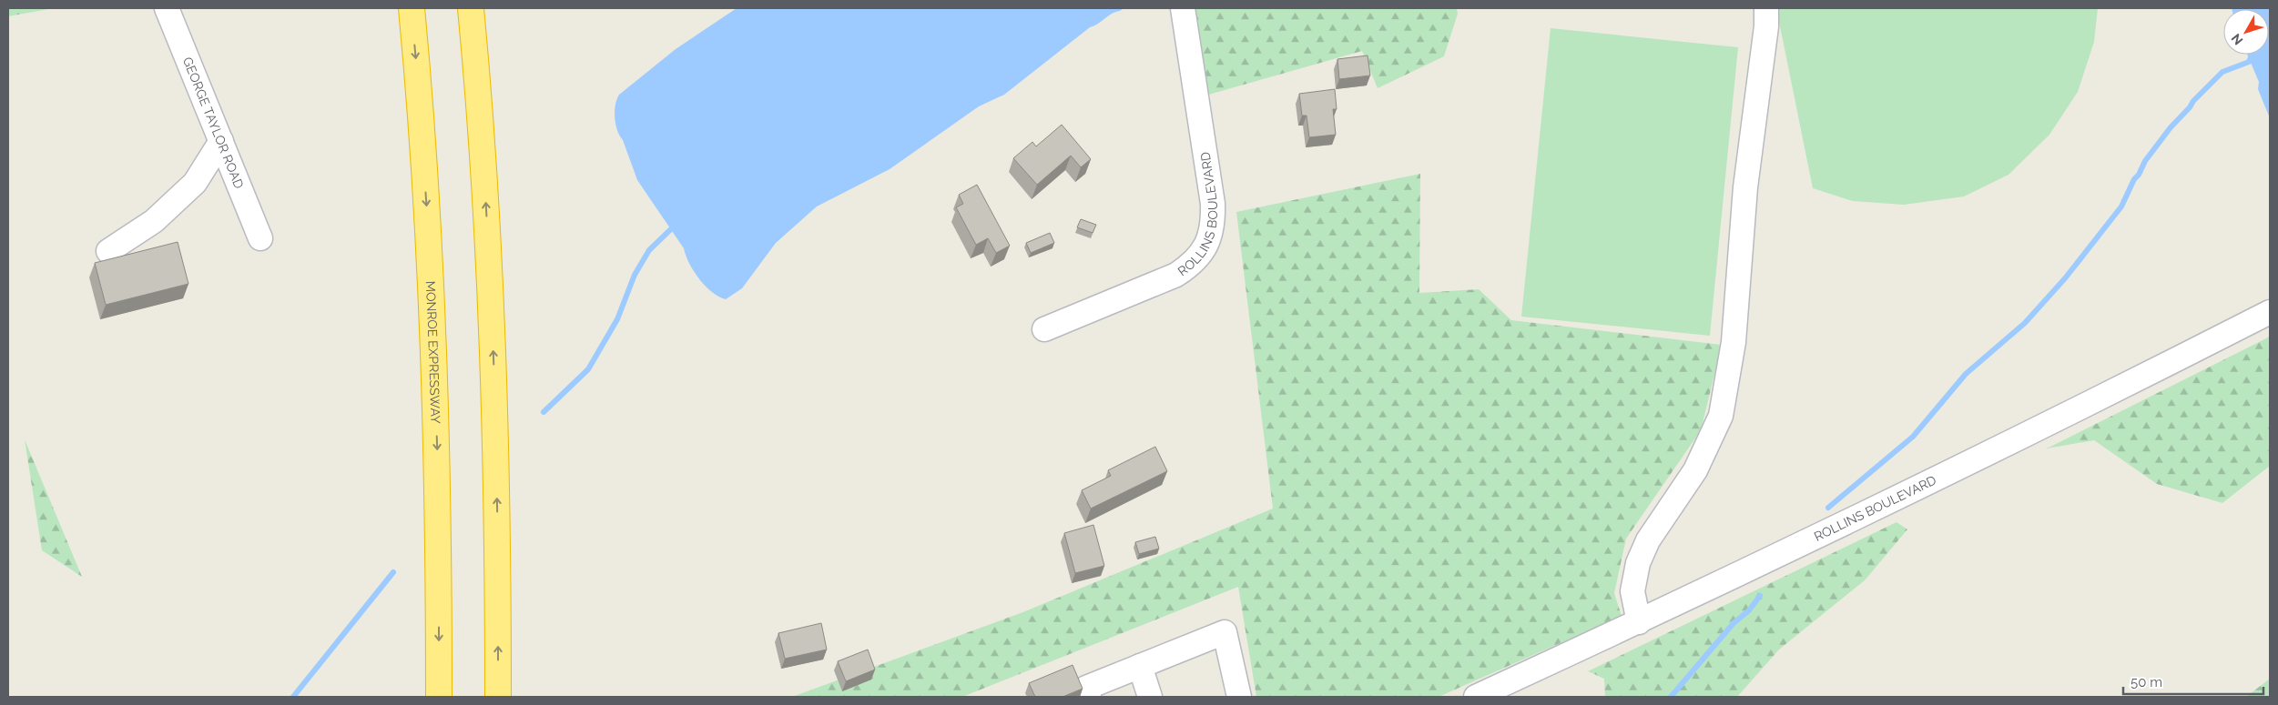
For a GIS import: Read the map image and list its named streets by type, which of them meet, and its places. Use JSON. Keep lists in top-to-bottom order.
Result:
{
  "streets": {
    "highway": ["MONROE EXPRESSWAY"],
    "street": ["GEORGE TAYLOR ROAD", "ROLLINS BOULEVARD"]
  },
  "scale_bar": "50 m",
  "north": "bottom left"
}
